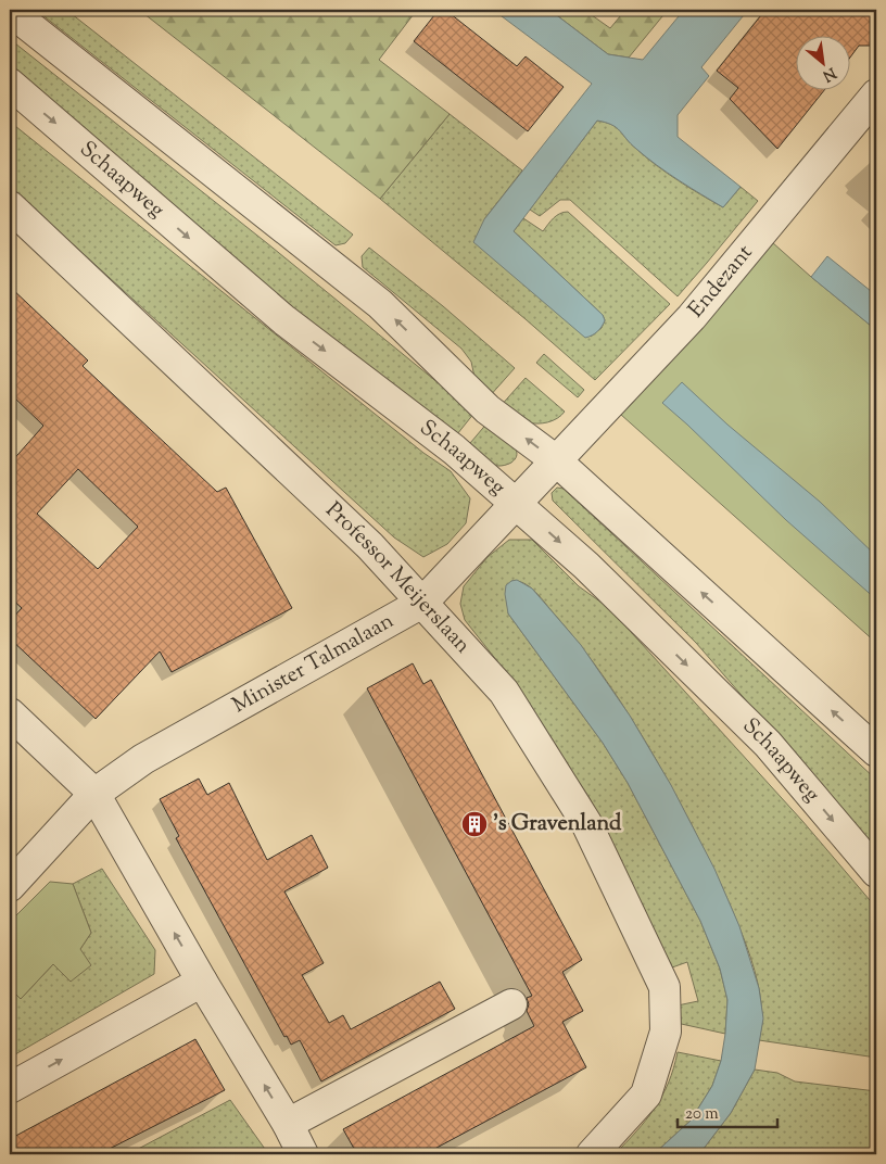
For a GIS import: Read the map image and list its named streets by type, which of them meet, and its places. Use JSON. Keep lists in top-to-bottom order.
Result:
{
  "streets": {
    "street": [
      "Schaapweg",
      "Endezant",
      "Professor Meijerslaan",
      "Minister Talmalaan"
    ]
  },
  "crossings": [
    ["Schaapweg", "Minister Talmalaan"],
    ["Endezant", "Minister Talmalaan"],
    ["Professor Meijerslaan", "Minister Talmalaan"]
  ],
  "places": {
    "building": ["'s Gravenland"]
  },
  "scale_bar": "20 m",
  "north": "bottom right"
}
